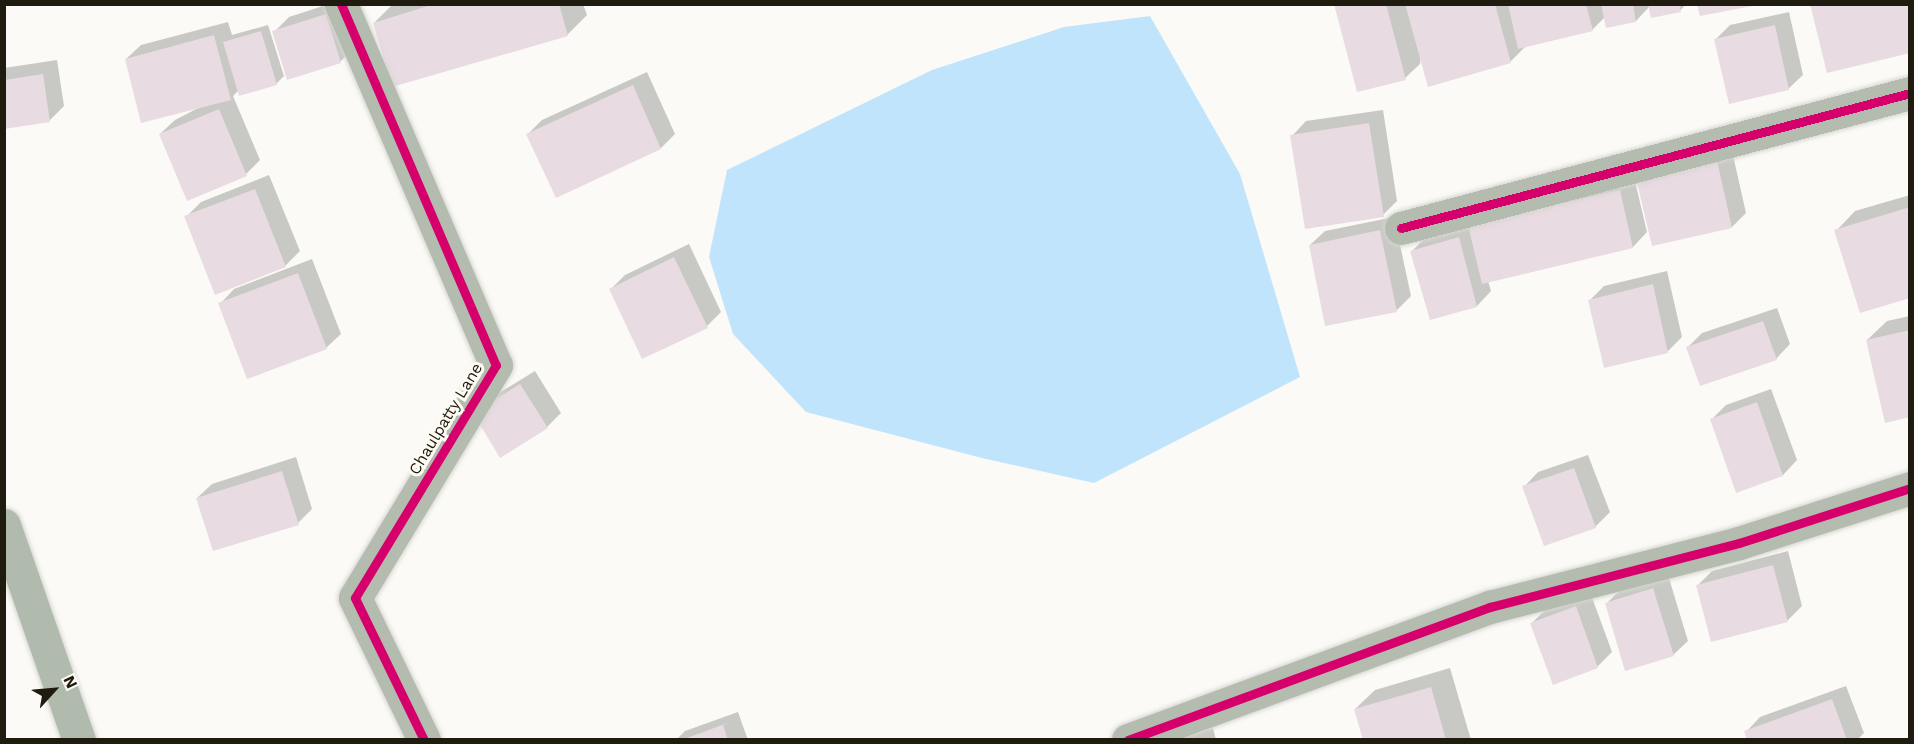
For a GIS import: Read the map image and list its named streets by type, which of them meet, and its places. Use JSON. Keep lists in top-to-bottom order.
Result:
{
  "streets": {
    "street": ["Chaulpatty Lane"]
  },
  "north": "top right"
}
